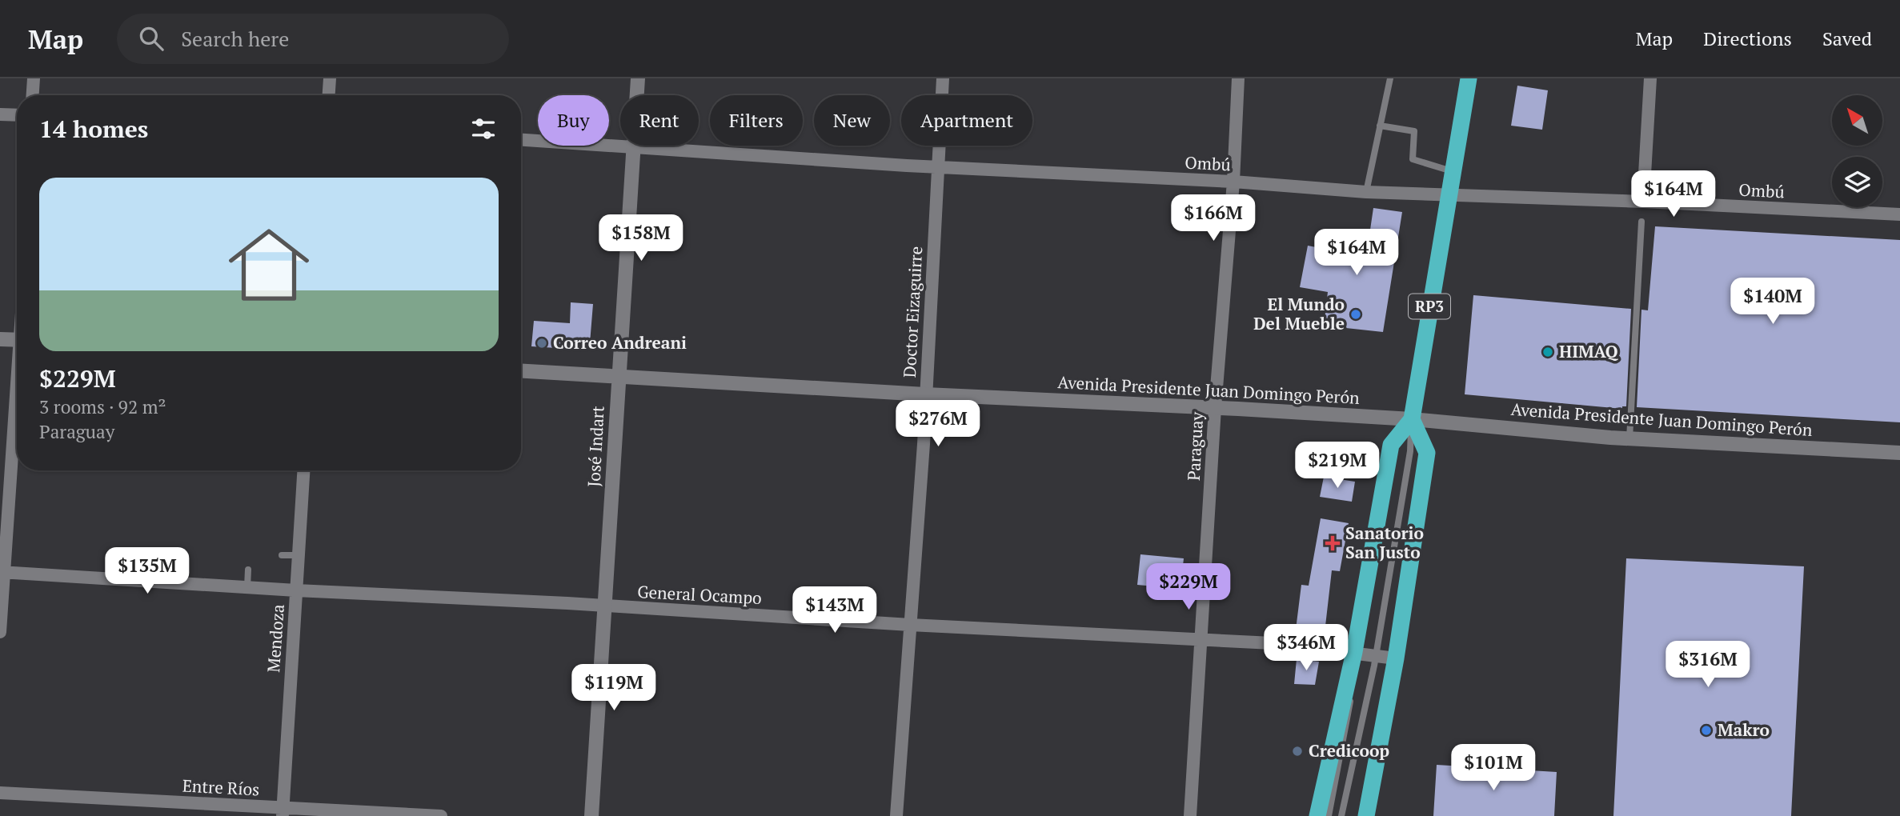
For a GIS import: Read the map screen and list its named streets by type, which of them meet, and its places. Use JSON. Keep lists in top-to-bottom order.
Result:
{
  "streets": {
    "highway": ["RP3"],
    "street": [
      "Ombú",
      "Doctor Eizaguirre",
      "Avenida Presidente Juan Domingo Perón",
      "José Indart",
      "Paraguay",
      "General Ocampo",
      "Mendoza",
      "Entre Ríos"
    ]
  },
  "crossings": [
    ["Ombú", "RP3"],
    ["Ombú", "Doctor Eizaguirre"],
    ["Ombú", "José Indart"],
    ["Ombú", "Paraguay"],
    ["RP3", "Avenida Presidente Juan Domingo Perón"],
    ["RP3", "General Ocampo"],
    ["Doctor Eizaguirre", "Avenida Presidente Juan Domingo Perón"],
    ["Doctor Eizaguirre", "General Ocampo"],
    ["Avenida Presidente Juan Domingo Perón", "José Indart"],
    ["Avenida Presidente Juan Domingo Perón", "Paraguay"],
    ["José Indart", "General Ocampo"],
    ["Paraguay", "General Ocampo"],
    ["General Ocampo", "Mendoza"],
    ["Mendoza", "Entre Ríos"]
  ],
  "places": {
    "other": [
      "El Mundo Del Mueble",
      "Correo Andreani",
      "HIMAQ",
      "Makro",
      "Credicoop"
    ],
    "health": ["Sanatorio San Justo"]
  },
  "north": "top left",
  "page": {
    "header": "Map",
    "search": "Search here",
    "nav": ["Map", "Directions", "Saved"],
    "chip": [
      "Buy",
      "Rent",
      "Filters",
      "New",
      "Apartment"
    ],
    "heading": "14 homes",
    "list": [
      {
        "name": "$229M",
        "note": "3 rooms · 92 m² · Paraguay"
      }
    ],
    "price": [
      "$164M",
      "$166M",
      "$158M",
      "$164M",
      "$140M",
      "$276M",
      "$219M",
      "$135M",
      "$229M",
      "$143M",
      "$346M",
      "$316M",
      "$119M",
      "$101M"
    ]
  }
}
